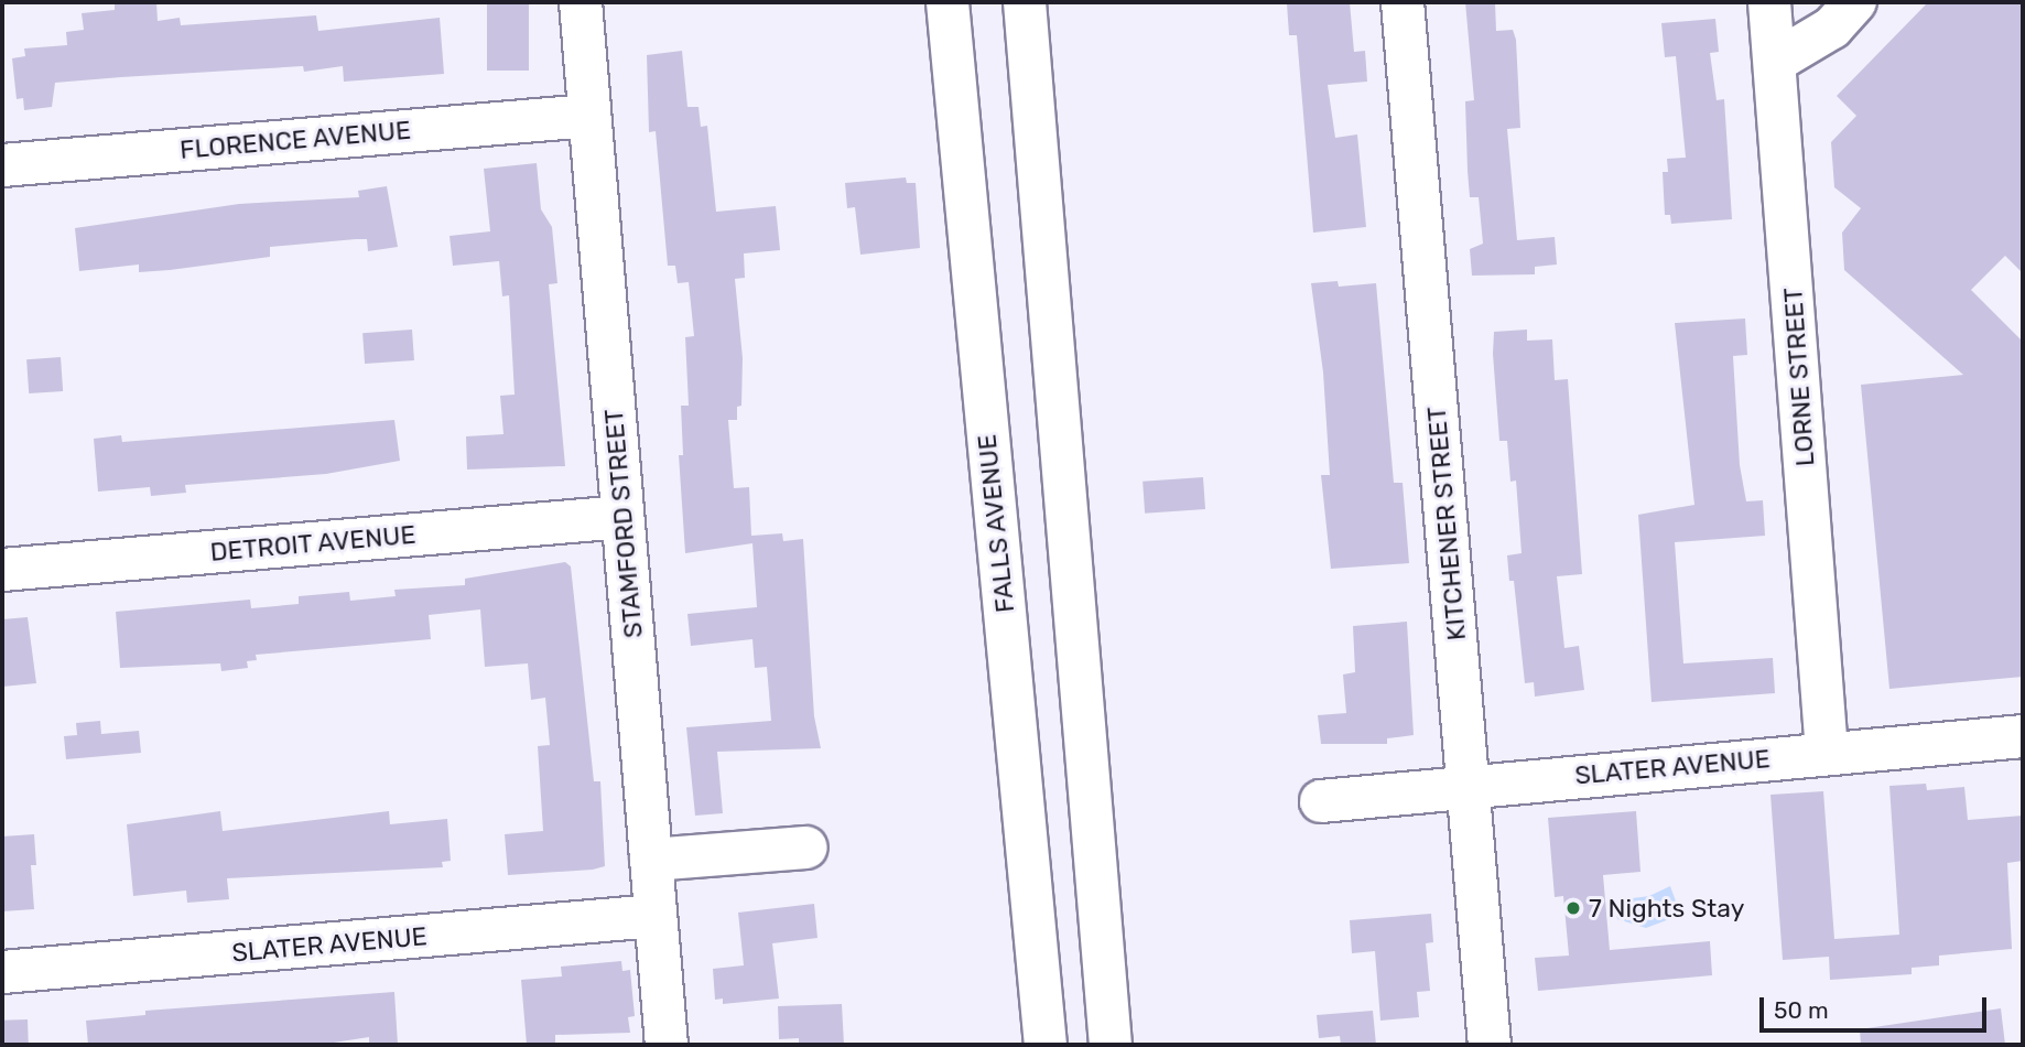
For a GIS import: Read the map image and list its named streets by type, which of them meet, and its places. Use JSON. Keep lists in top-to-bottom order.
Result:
{
  "streets": {
    "main road": [
      "FLORENCE AVENUE",
      "LORNE STREET",
      "STAMFORD STREET",
      "FALLS AVENUE",
      "KITCHENER STREET",
      "DETROIT AVENUE",
      "SLATER AVENUE"
    ]
  },
  "crossings": [
    ["FLORENCE AVENUE", "STAMFORD STREET"],
    ["LORNE STREET", "SLATER AVENUE"],
    ["STAMFORD STREET", "DETROIT AVENUE"],
    ["STAMFORD STREET", "SLATER AVENUE"],
    ["KITCHENER STREET", "SLATER AVENUE"]
  ],
  "places": ["7 Nights Stay"],
  "scale_bar": "50 m"
}
